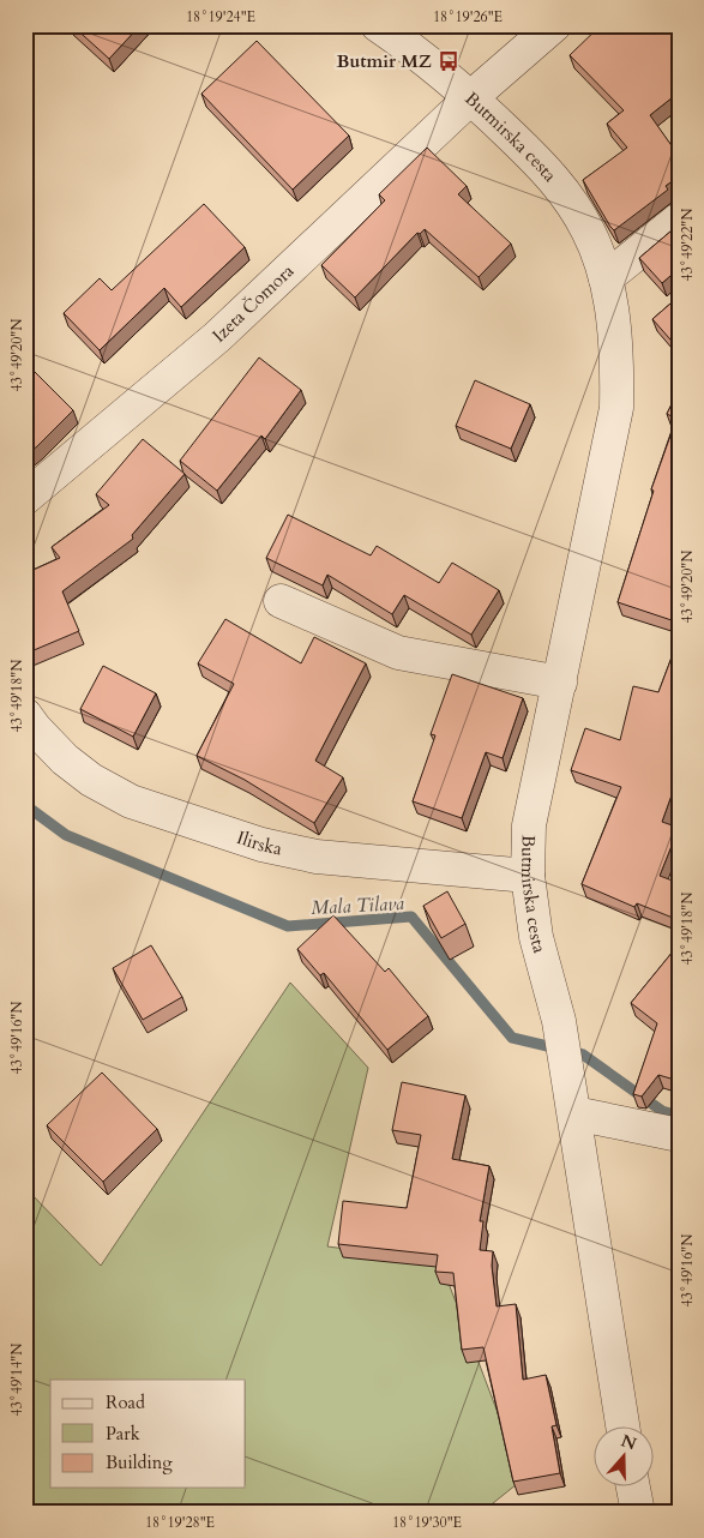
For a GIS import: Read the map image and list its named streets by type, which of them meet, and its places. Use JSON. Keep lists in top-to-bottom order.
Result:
{
  "streets": {
    "street": ["Butmirska cesta", "Izeta Čomora", "Ilirska"]
  },
  "crossings": [
    ["Butmirska cesta", "Izeta Čomora"],
    ["Butmirska cesta", "Ilirska"]
  ],
  "water": ["Mala Tilava"],
  "places": {
    "bus stop": ["Butmir MZ"]
  },
  "legend": ["Road", "Park", "Building"],
  "north": "top",
  "coordinates": [
    "18°19'24\"E",
    "18°19'26\"E",
    "43°49'22\"N",
    "43°49'20\"N",
    "43°49'18\"N",
    "43°49'16\"N",
    "43°49'14\"N",
    "18°19'28\"E",
    "18°19'30\"E"
  ]
}
